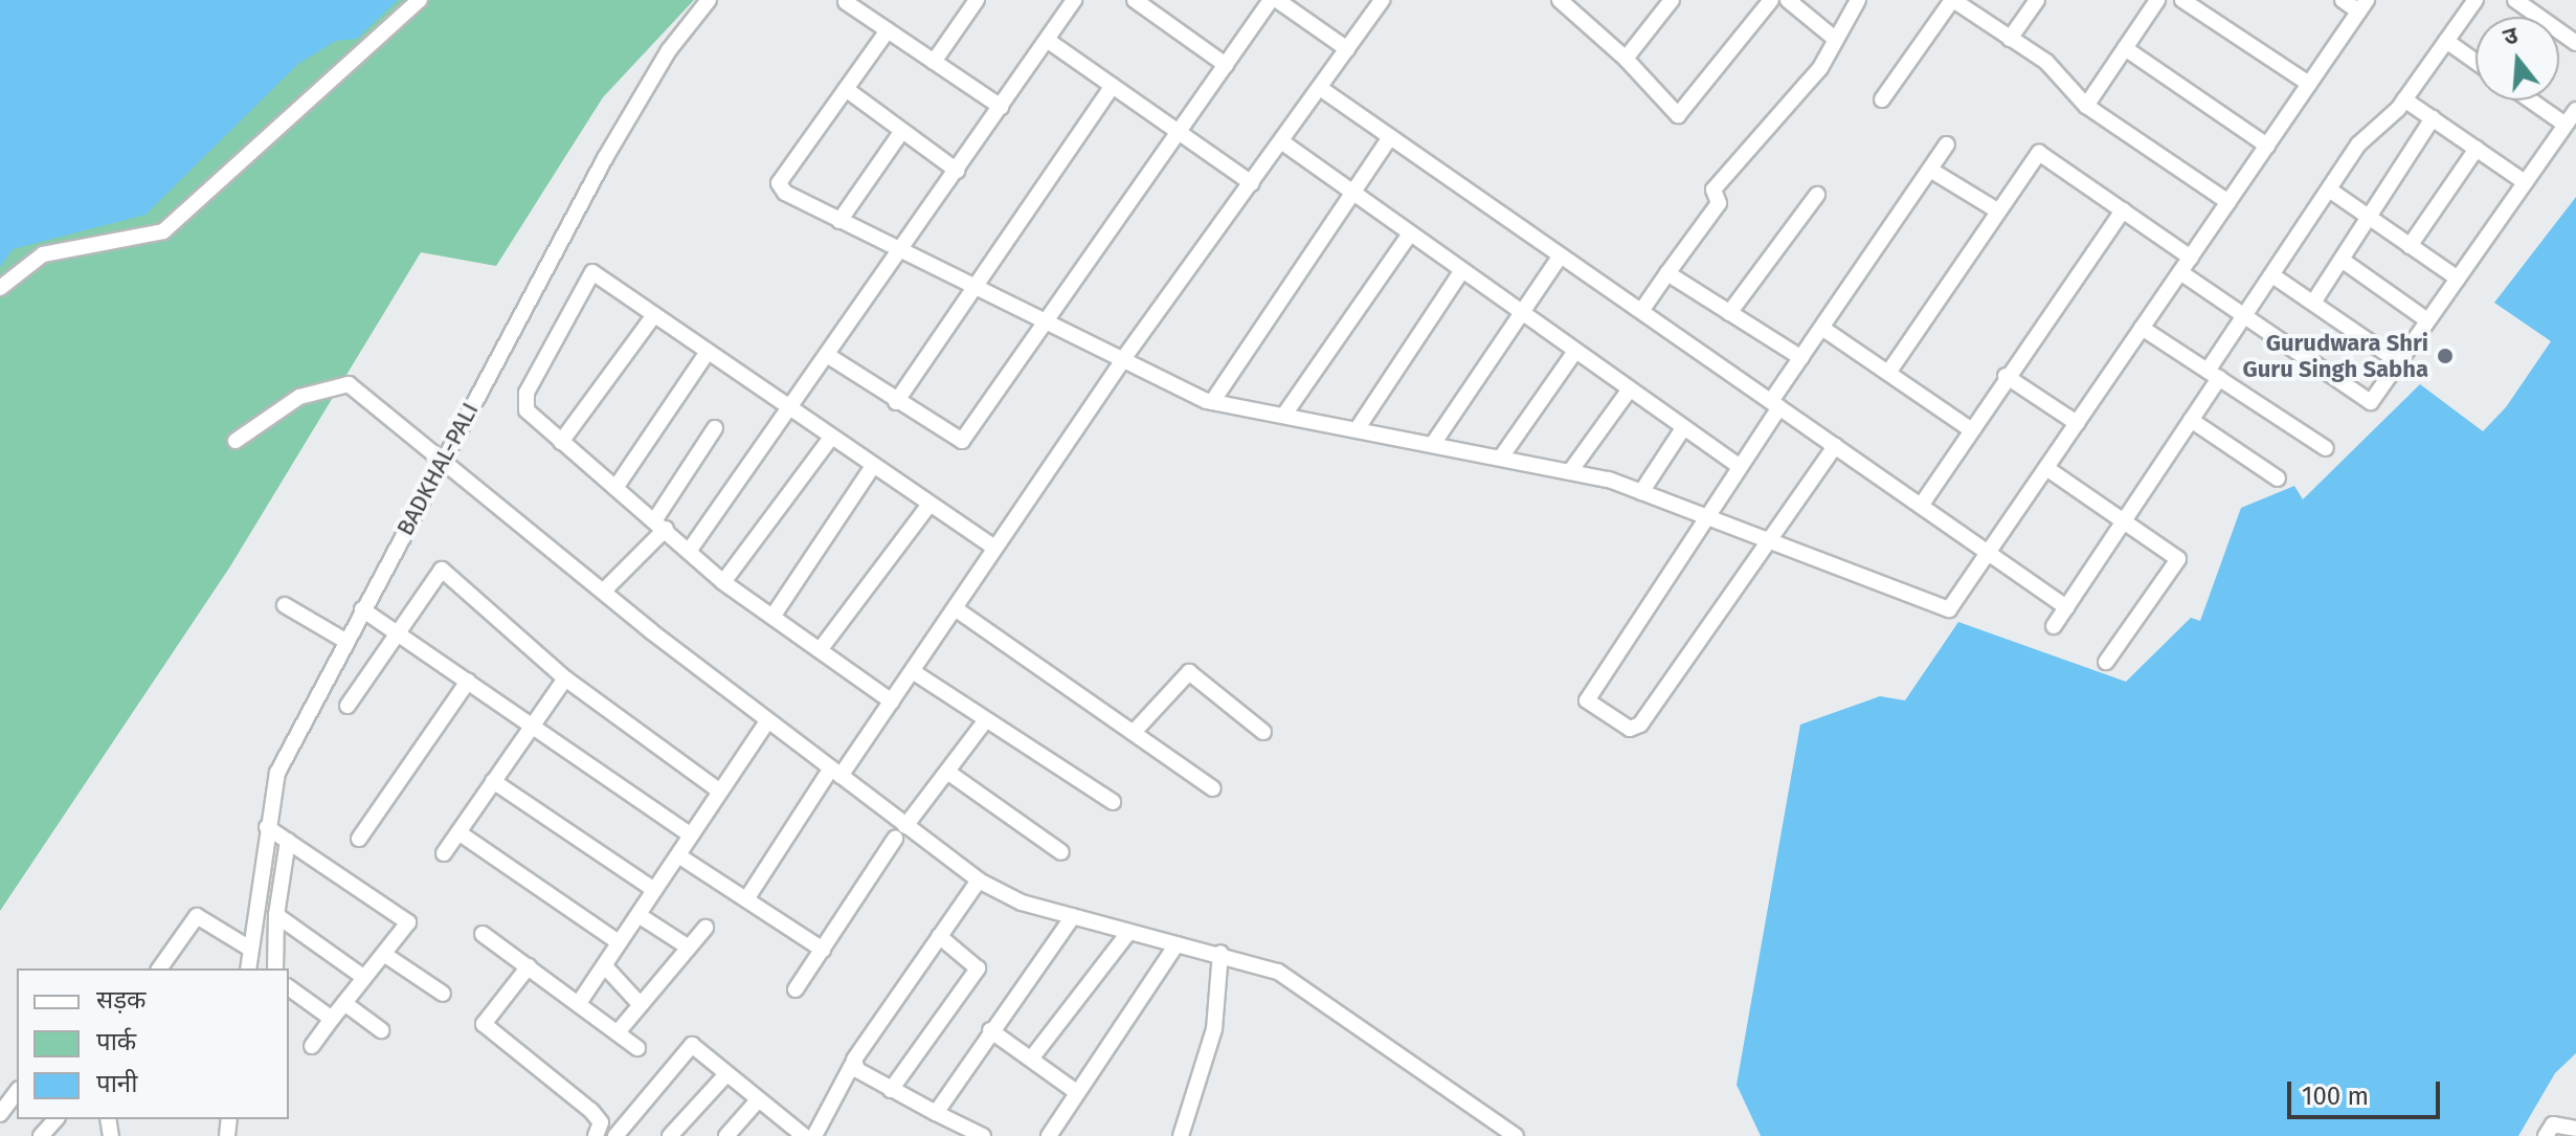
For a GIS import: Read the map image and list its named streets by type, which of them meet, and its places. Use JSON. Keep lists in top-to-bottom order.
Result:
{
  "streets": {
    "street": ["BADKHAL-PALI"]
  },
  "places": ["Gurudwara Shri Guru Singh Sabha"],
  "legend": ["सड़क", "पार्क", "पानी"],
  "scale_bar": "100 m",
  "north": "top"
}
